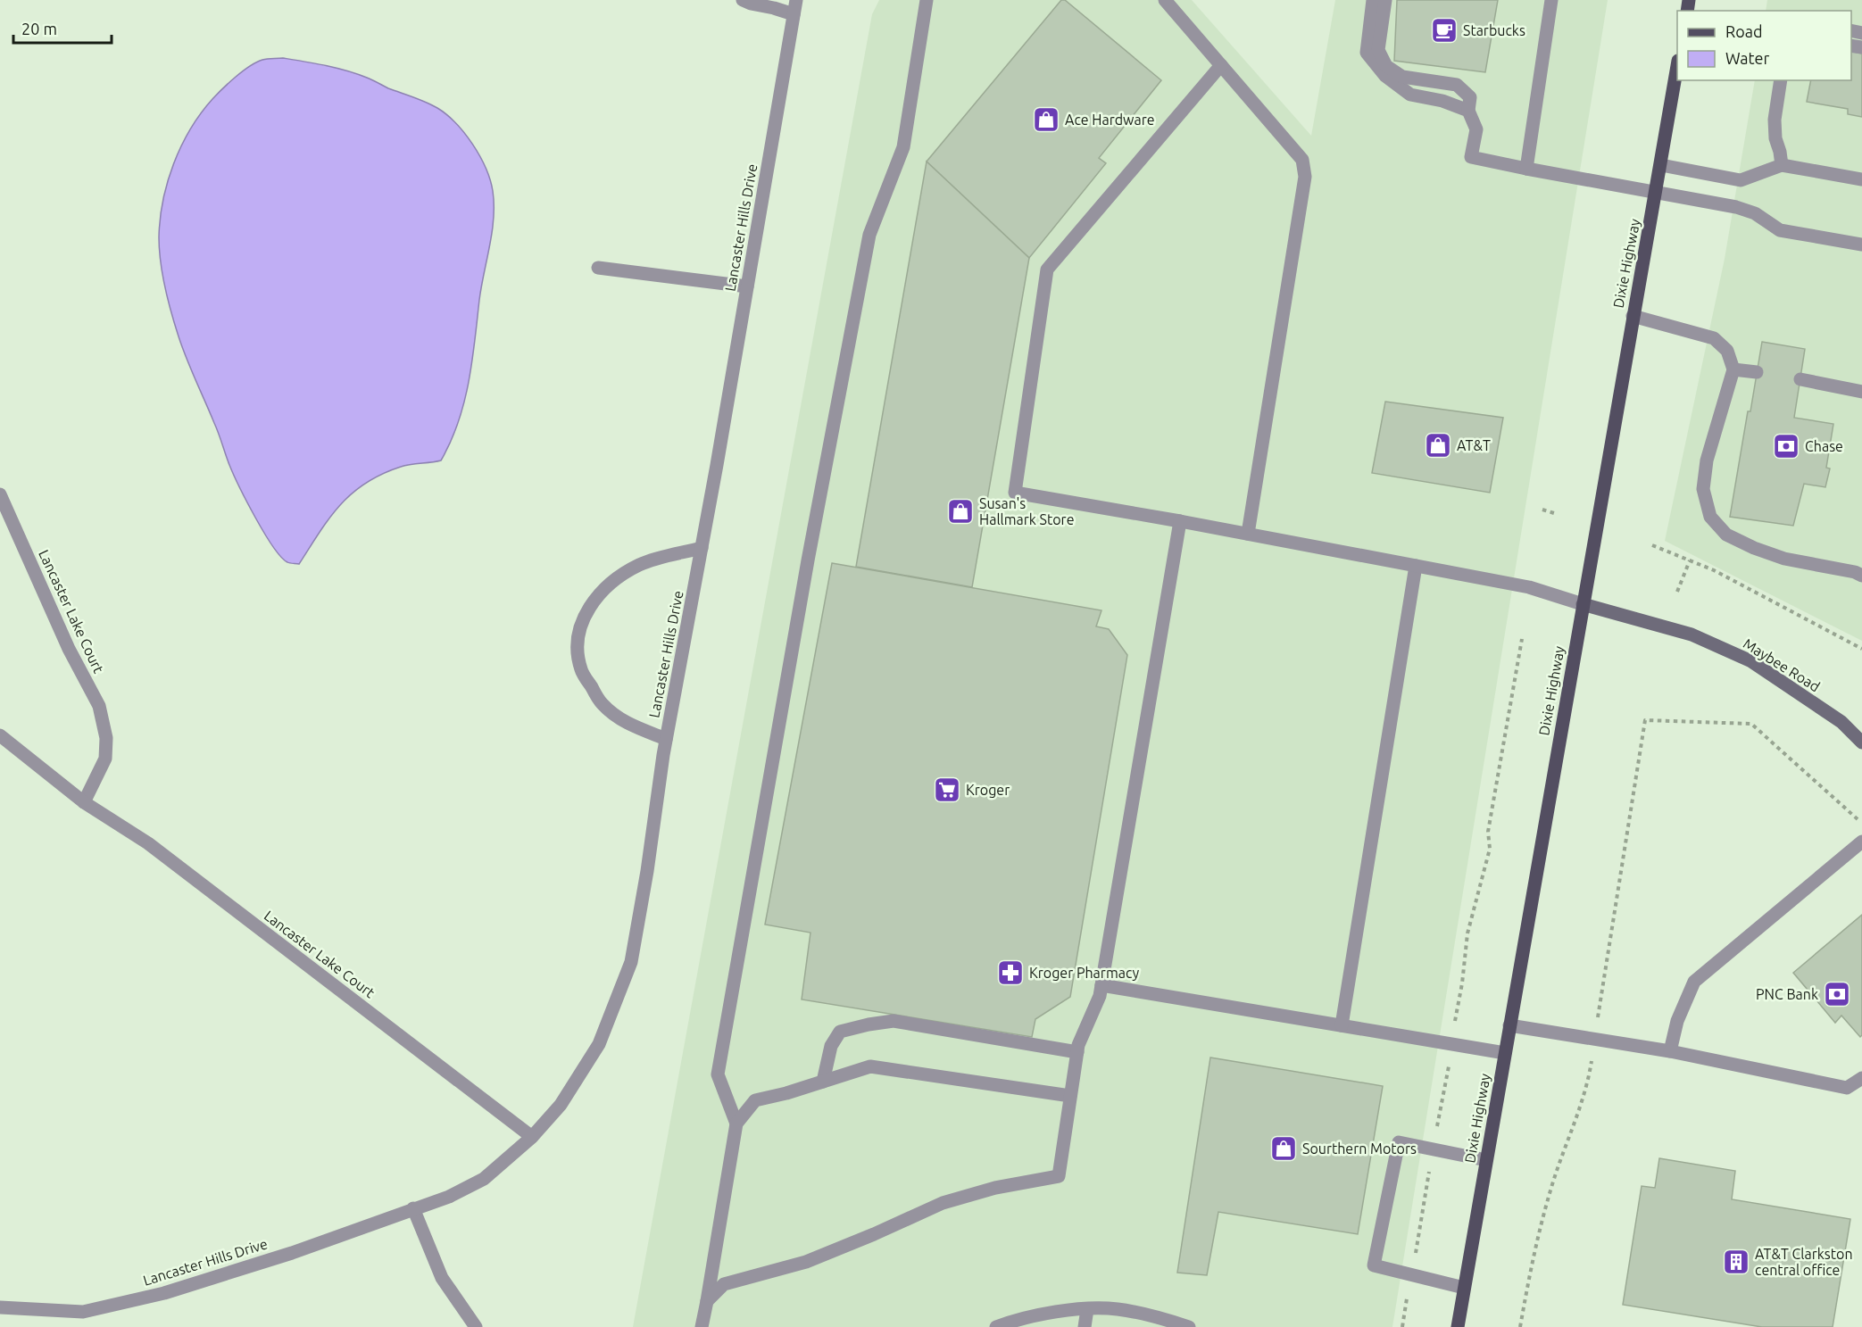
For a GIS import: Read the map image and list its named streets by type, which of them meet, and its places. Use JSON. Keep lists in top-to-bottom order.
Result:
{
  "streets": {
    "main road": ["Dixie Highway", "Maybee Road"],
    "street": ["Lancaster Hills Drive", "Lancaster Lake Court"]
  },
  "crossings": [
    ["Lancaster Hills Drive", "Lancaster Lake Court"],
    ["Dixie Highway", "Maybee Road"]
  ],
  "places": {
    "cafe": ["Starbucks"],
    "shop": [
      "Ace Hardware",
      "AT&T",
      "Susan's Hallmark Store",
      "Sourthern Motors"
    ],
    "bank": ["Chase", "PNC Bank"],
    "supermarket": ["Kroger"],
    "pharmacy": ["Kroger Pharmacy"],
    "building": ["AT&T Clarkston central office"]
  },
  "legend": ["Road", "Water"],
  "scale_bar": "20 m"
}
